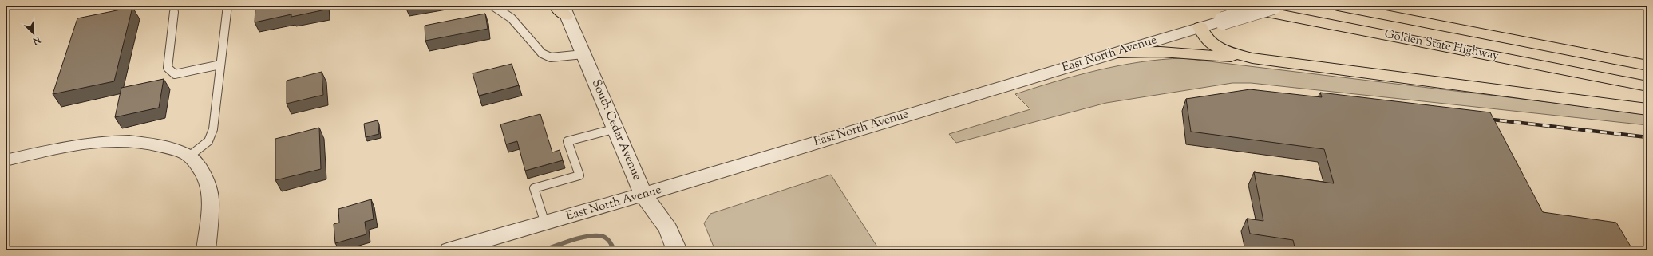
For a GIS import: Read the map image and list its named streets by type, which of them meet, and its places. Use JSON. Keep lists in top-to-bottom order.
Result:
{
  "streets": {
    "highway": ["Golden State Highway"],
    "street": ["East North Avenue", "South Cedar Avenue"]
  },
  "crossings": [
    ["East North Avenue", "South Cedar Avenue"]
  ],
  "north": "bottom right"
}
